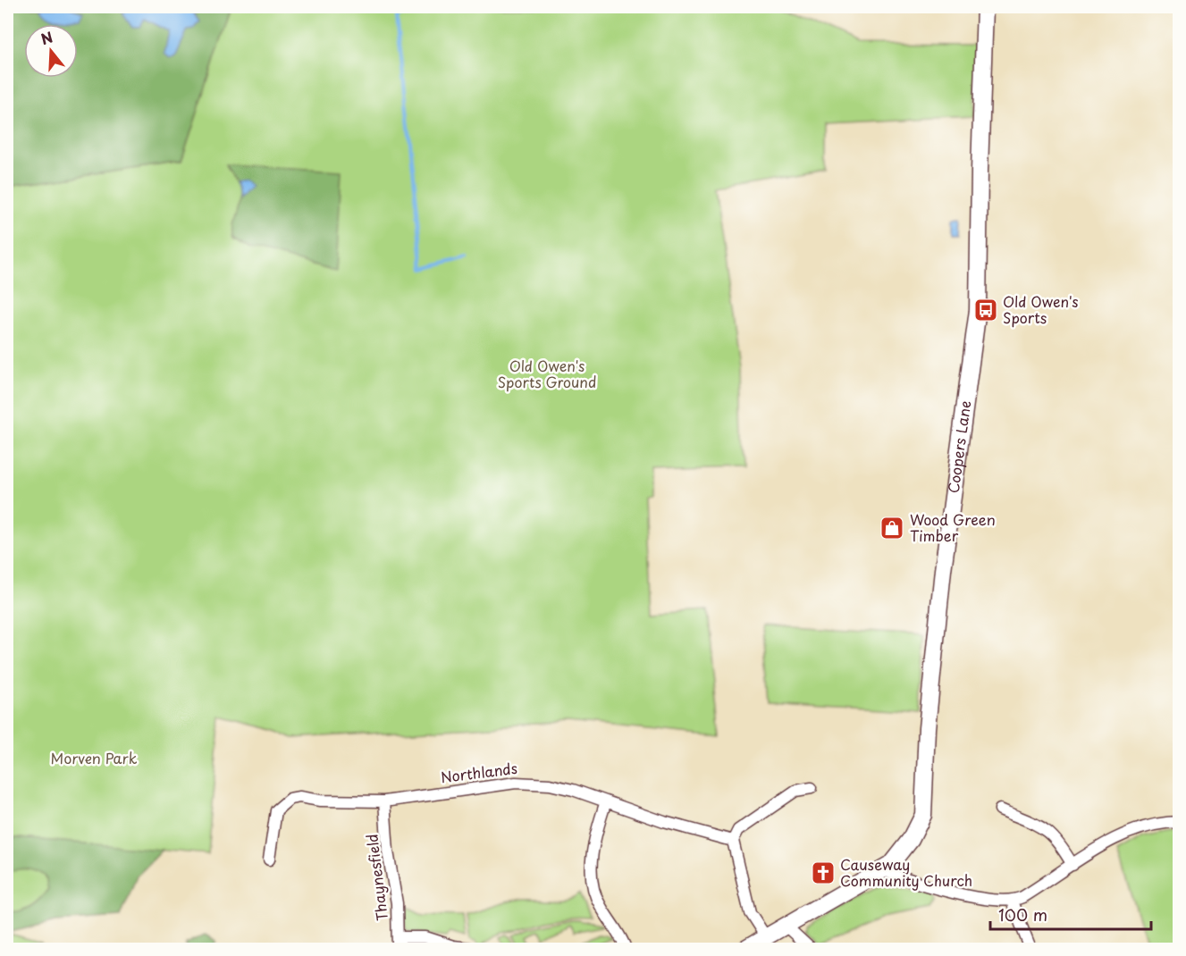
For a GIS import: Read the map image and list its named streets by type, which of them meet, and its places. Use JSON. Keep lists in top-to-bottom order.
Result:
{
  "streets": {
    "main road": ["Coopers Lane"],
    "street": ["Northlands", "Thaynesfield"]
  },
  "crossings": [
    ["Northlands", "Thaynesfield"]
  ],
  "parks": ["Old Owen's Sports Ground", "Morven Park"],
  "places": {
    "bus stop": ["Old Owen's Sports"],
    "shop": ["Wood Green Timber"],
    "church": ["Causeway Community Church"]
  },
  "scale_bar": "100 m",
  "north": "top"
}
